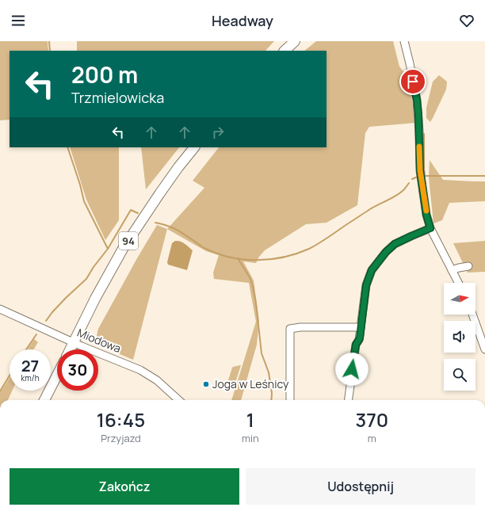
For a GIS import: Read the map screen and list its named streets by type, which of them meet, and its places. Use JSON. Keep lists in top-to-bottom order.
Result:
{
  "streets": {
    "main road": ["94"],
    "street": ["Miodowa"]
  },
  "crossings": [
    ["94", "Miodowa"]
  ],
  "places": ["Joga w Leśnicy"],
  "north": "right",
  "page": {
    "header": "Headway",
    "turn": ["200 m", "Trzmielowicka"],
    "speed": "27 km/h",
    "limit": "30",
    "eta": [
      "16:45",
      "Przyjazd",
      "1",
      "min",
      "370",
      "m"
    ],
    "buttons": ["Zakończ", "Udostępnij"]
  }
}
